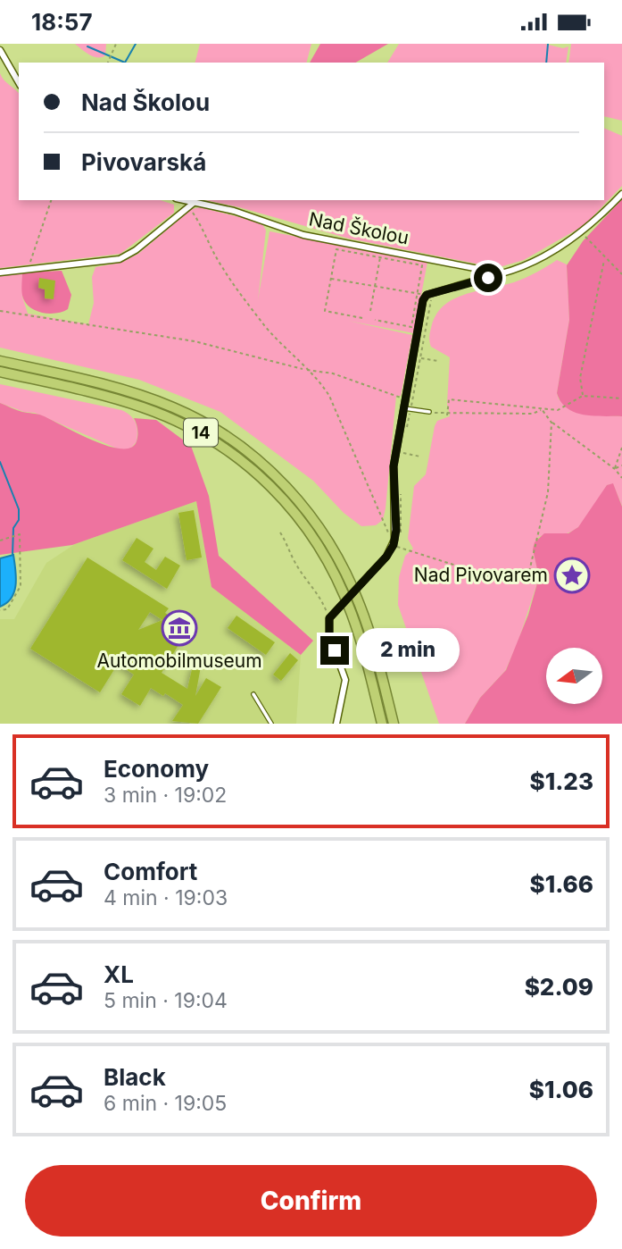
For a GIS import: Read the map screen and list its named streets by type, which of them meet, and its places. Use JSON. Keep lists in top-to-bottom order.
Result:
{
  "streets": {
    "highway": ["14"],
    "street": ["Nad Školou"]
  },
  "places": {
    "place": ["Nad Pivovarem"],
    "museum": ["Automobilmuseum"]
  },
  "north": "left",
  "page": {
    "status": "18:57",
    "banner": ["Nad Školou", "Pivovarská"],
    "bubble": "2 min",
    "list": [
      {
        "name": "Economy",
        "note": "3 min · 19:02",
        "value": "$1.23"
      },
      {
        "name": "Comfort",
        "note": "4 min · 19:03",
        "value": "$1.66"
      },
      {
        "name": "XL",
        "note": "5 min · 19:04",
        "value": "$2.09"
      },
      {
        "name": "Black",
        "note": "6 min · 19:05",
        "value": "$1.06"
      }
    ],
    "buttons": "Confirm"
  }
}
